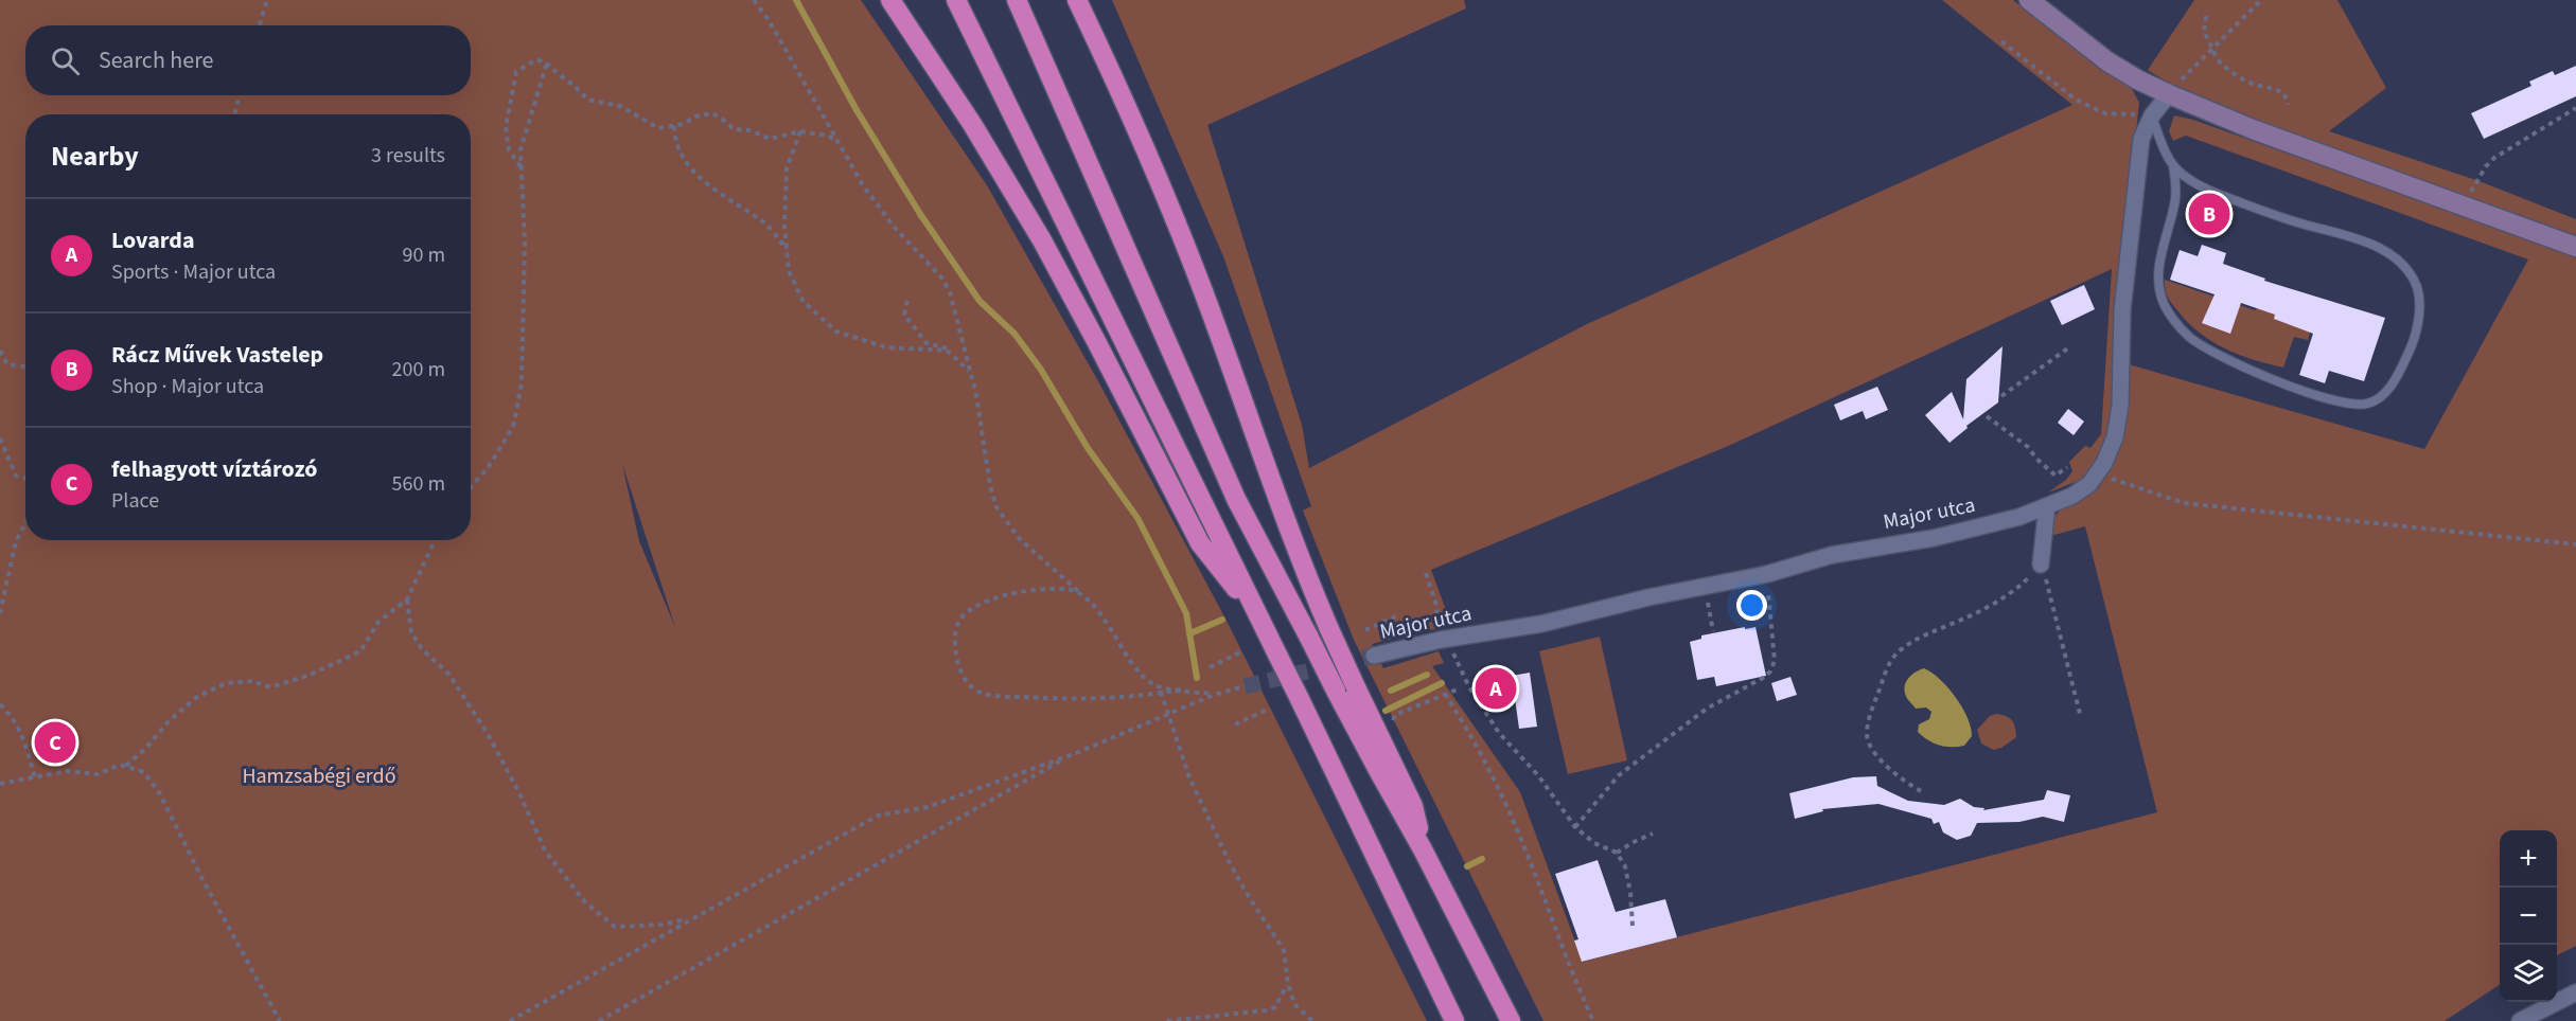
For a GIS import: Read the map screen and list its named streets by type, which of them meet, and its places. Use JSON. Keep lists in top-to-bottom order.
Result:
{
  "streets": {
    "street": ["Major utca"]
  },
  "parks": ["Hamzsabégi erdő"],
  "page": {
    "search": "Search here",
    "heading": ["Nearby", "3 results"],
    "pins": ["B", "A", "C"],
    "list": [
      {
        "mark": "A",
        "name": "Lovarda",
        "note": "Sports · Major utca",
        "value": "90 m"
      },
      {
        "mark": "B",
        "name": "Rácz Művek Vastelep",
        "note": "Shop · Major utca",
        "value": "200 m"
      },
      {
        "mark": "C",
        "name": "felhagyott víztározó",
        "note": "Place",
        "value": "560 m"
      }
    ],
    "map_buttons": ["+", "−"]
  }
}
